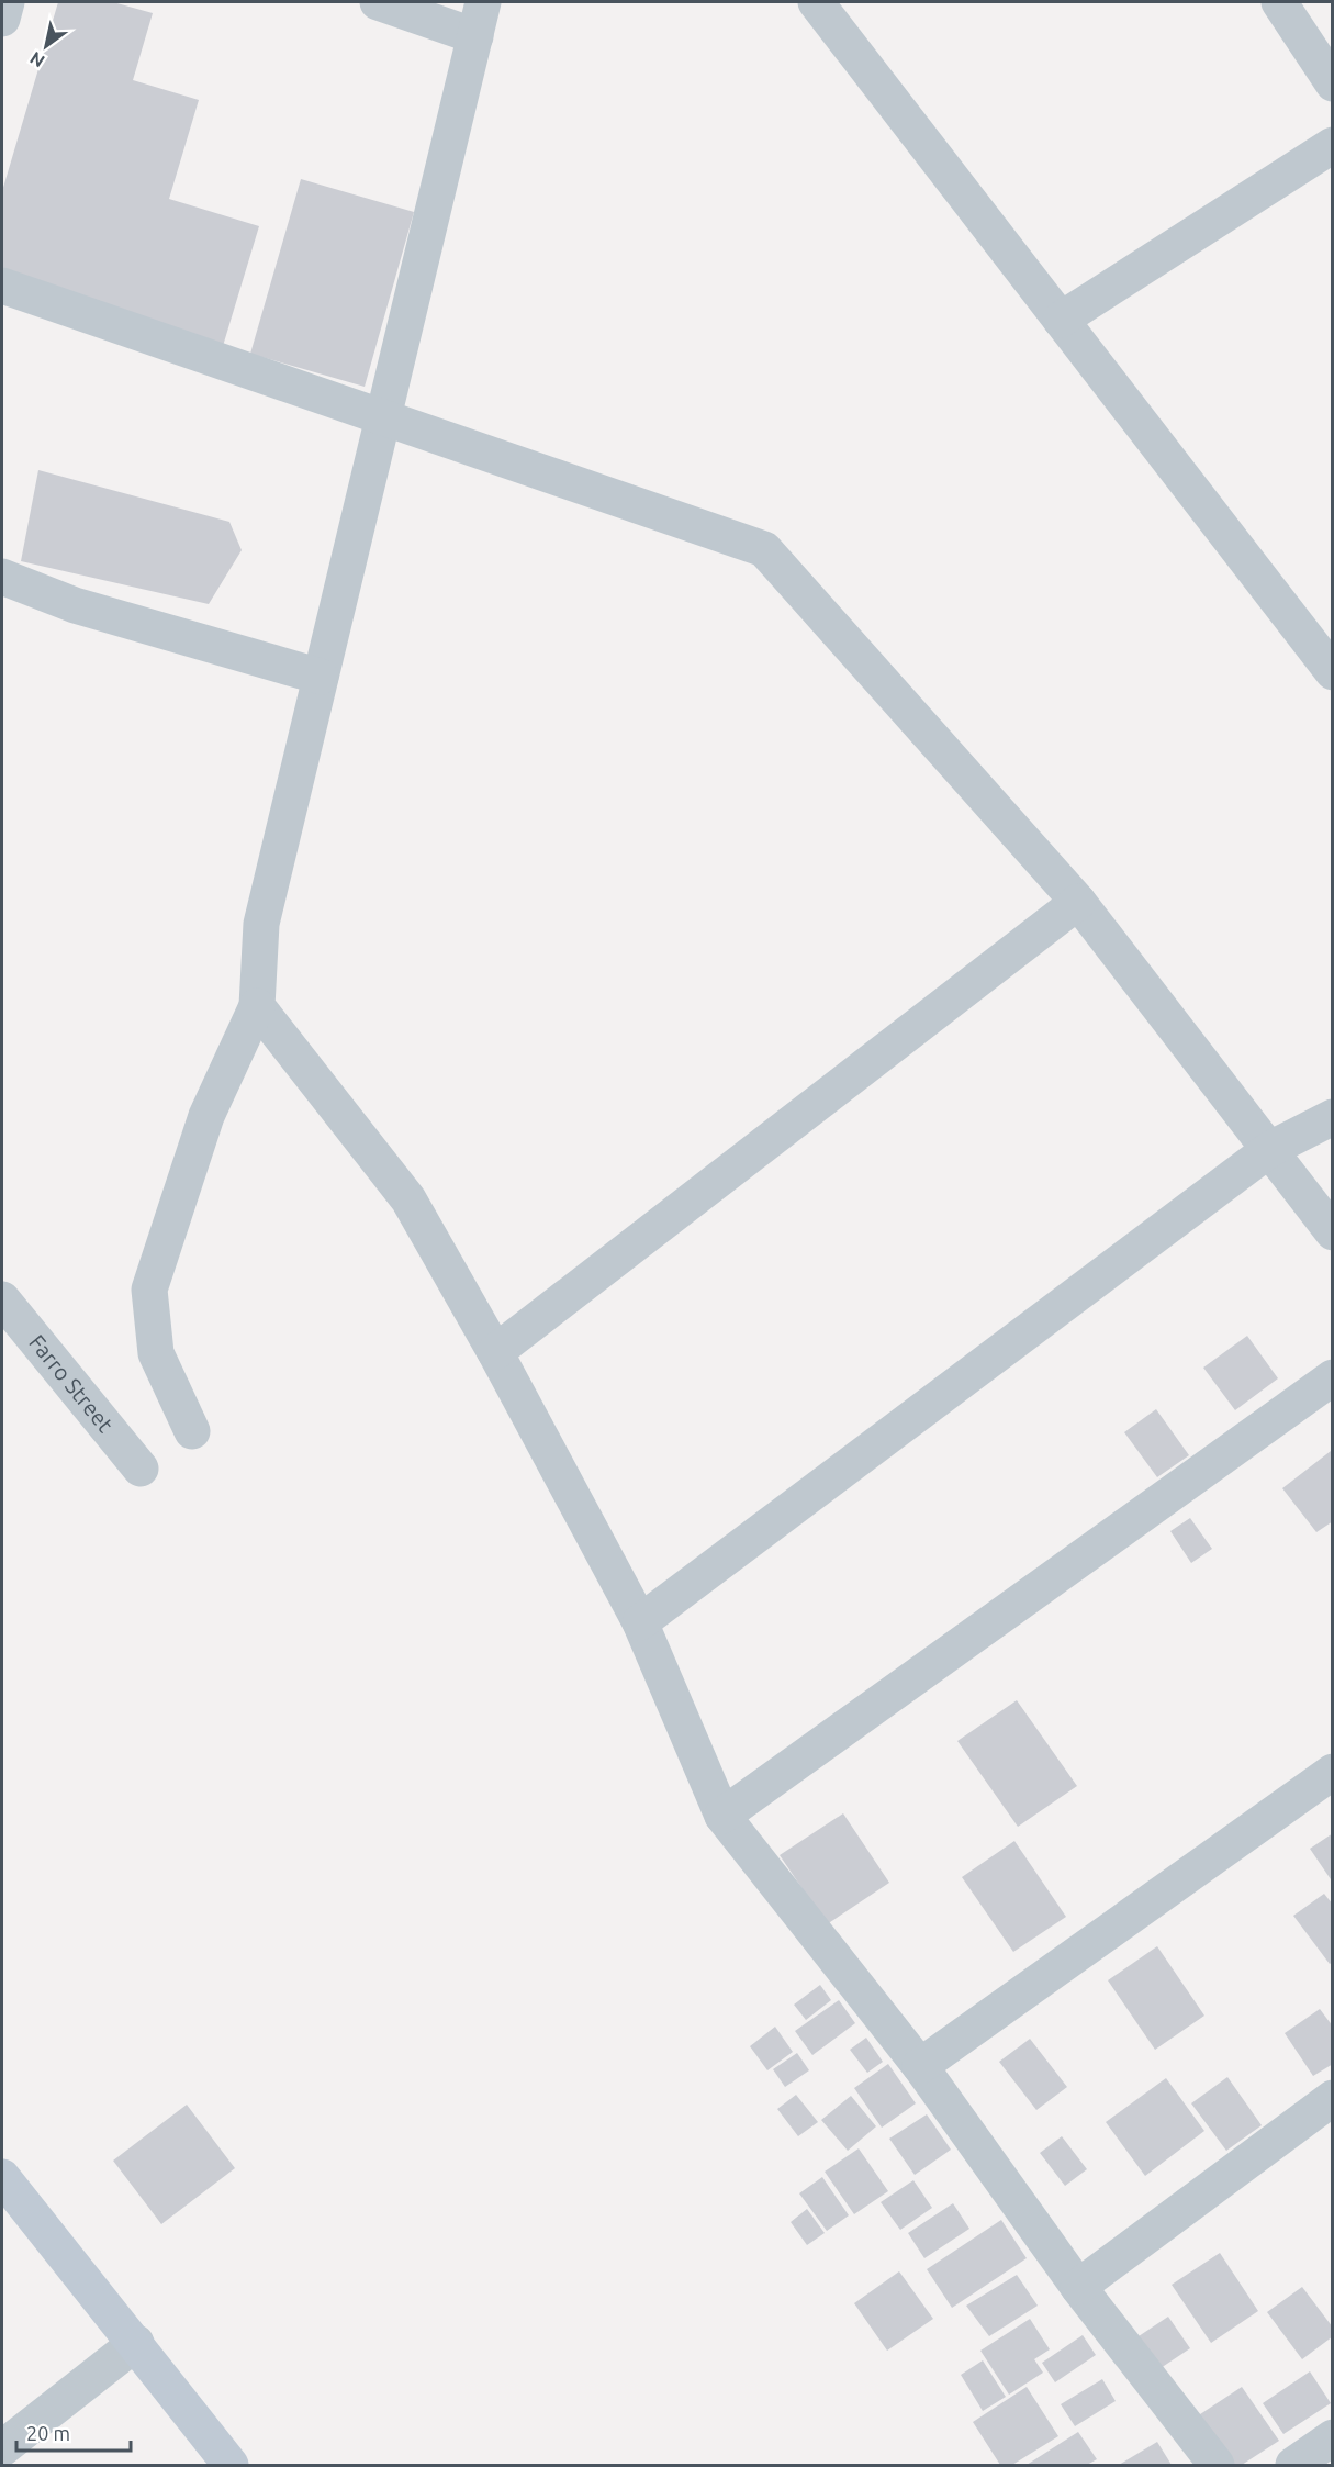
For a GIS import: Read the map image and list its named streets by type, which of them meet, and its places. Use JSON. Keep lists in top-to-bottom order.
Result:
{
  "streets": {
    "street": ["Farro Street"]
  },
  "scale_bar": "20 m",
  "north": "bottom left"
}
